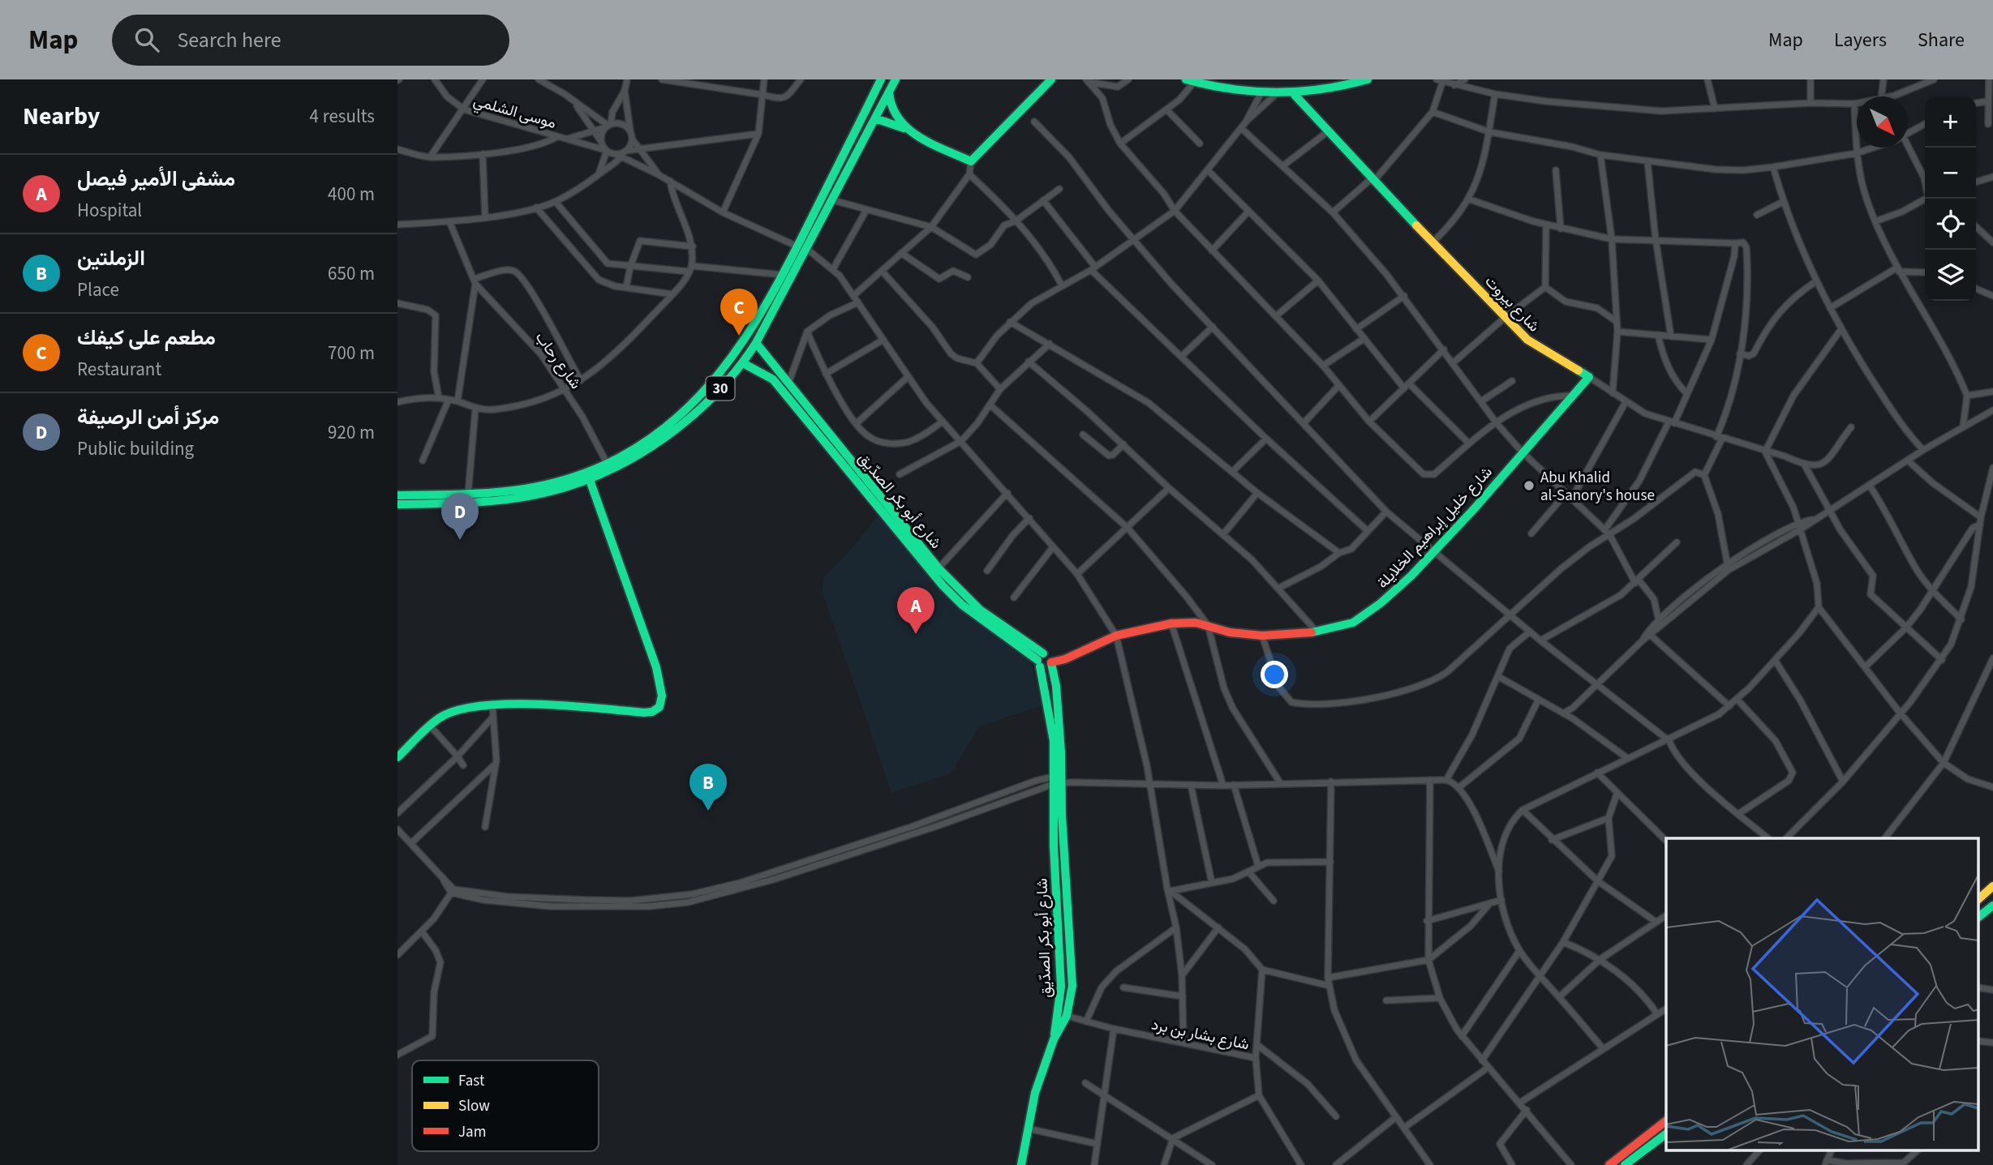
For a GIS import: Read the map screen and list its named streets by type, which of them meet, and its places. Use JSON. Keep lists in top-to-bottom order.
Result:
{
  "streets": {
    "street": [
      "موسى الشلمي",
      "شارع بيروت",
      "شارع رحاب",
      "30",
      "شارع أبو بكر الصدّيق",
      "شارع خليل إبراهيم الخلايلة",
      "شارع بشار بن برد"
    ]
  },
  "crossings": [
    ["شارع بيروت", "شارع خليل إبراهيم الخلايلة"],
    ["شارع رحاب", "30"],
    ["30", "شارع أبو بكر الصدّيق"],
    ["شارع أبو بكر الصدّيق", "شارع خليل إبراهيم الخلايلة"],
    ["شارع أبو بكر الصدّيق", "شارع بشار بن برد"]
  ],
  "places": ["Abu Khalid al-Sanory's house"],
  "legend": ["Fast", "Slow", "Jam"],
  "north": "bottom right",
  "page": {
    "header": "Map",
    "search": "Search here",
    "nav": ["Map", "Layers", "Share"],
    "heading": ["Nearby", "4 results"],
    "map_buttons": ["+", "−"],
    "list": [
      {
        "mark": "A",
        "name": "مشفى الأمير فيصل",
        "note": "Hospital",
        "value": "400 m"
      },
      {
        "mark": "B",
        "name": "الزملتين",
        "note": "Place",
        "value": "650 m"
      },
      {
        "mark": "C",
        "name": "مطعم على كيفك",
        "note": "Restaurant",
        "value": "700 m"
      },
      {
        "mark": "D",
        "name": "مركز أمن الرصيفة",
        "note": "Public building",
        "value": "920 m"
      }
    ],
    "pins": [
      "C",
      "D",
      "A",
      "B"
    ]
  }
}
